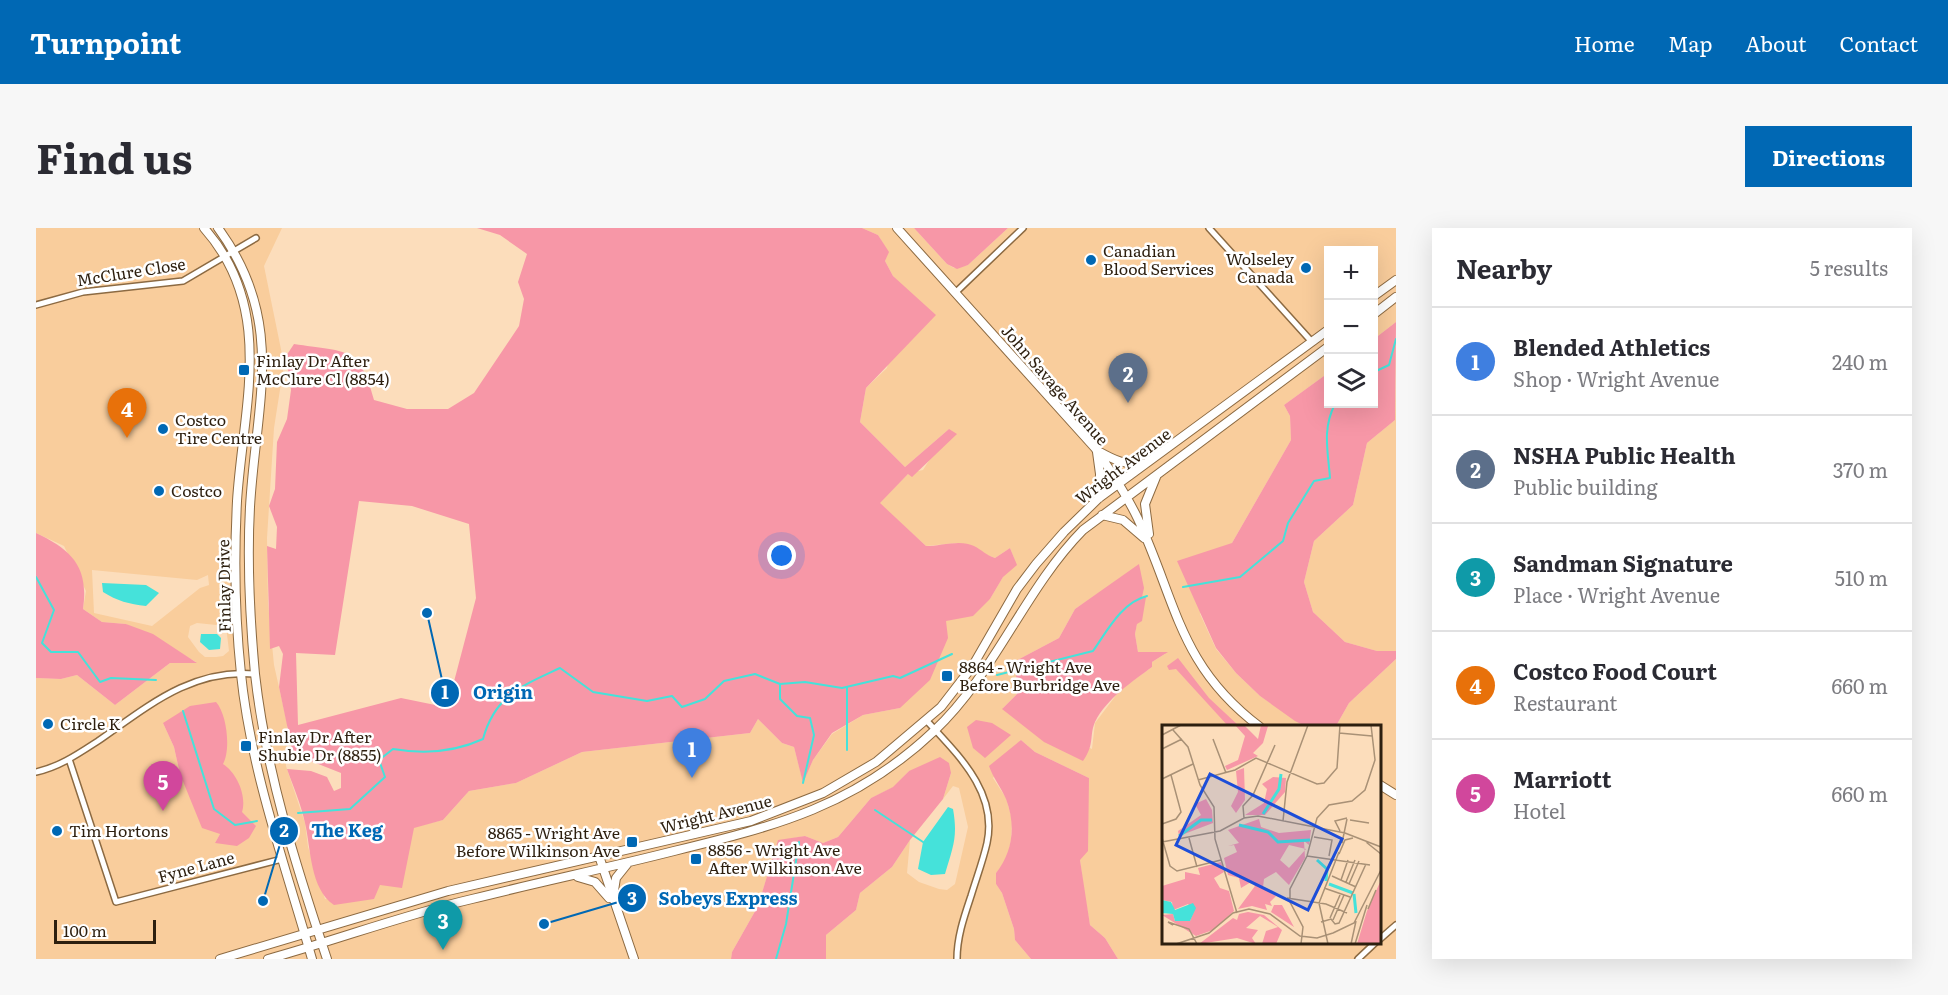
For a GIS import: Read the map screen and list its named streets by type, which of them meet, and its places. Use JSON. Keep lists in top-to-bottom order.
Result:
{
  "streets": {
    "main road": ["John Savage Avenue", "Wright Avenue", "Finlay Drive"],
    "street": ["McClure Close", "Fyne Lane"]
  },
  "crossings": [
    ["McClure Close", "Finlay Drive"],
    ["John Savage Avenue", "Wright Avenue"],
    ["Wright Avenue", "Finlay Drive"],
    ["Finlay Drive", "Fyne Lane"]
  ],
  "places": {
    "other": [
      "Canadian Blood Services",
      "Wolseley Canada",
      "Costco Tire Centre",
      "Costco",
      "Origin",
      "Circle K",
      "Tim Hortons",
      "The Keg",
      "Sobeys Express"
    ],
    "transit": [
      "Finlay Dr After McClure Cl (8854)",
      "8864 - Wright Ave Before Burbridge Ave",
      "Finlay Dr After Shubie Dr (8855)",
      "8865 - Wright Ave Before Wilkinson Ave",
      "8856 - Wright Ave After Wilkinson Ave"
    ]
  },
  "scale_bar": "100 m",
  "page": {
    "header": "Turnpoint",
    "nav": [
      "Home",
      "Map",
      "About",
      "Contact"
    ],
    "title": "Find us",
    "buttons": "Directions",
    "heading": ["Nearby", "5 results"],
    "map_buttons": ["+", "−"],
    "list": [
      {
        "mark": "1",
        "name": "Blended Athletics",
        "note": "Shop · Wright Avenue",
        "value": "240 m"
      },
      {
        "mark": "2",
        "name": "NSHA Public Health",
        "note": "Public building",
        "value": "370 m"
      },
      {
        "mark": "3",
        "name": "Sandman Signature",
        "note": "Place · Wright Avenue",
        "value": "510 m"
      },
      {
        "mark": "4",
        "name": "Costco Food Court",
        "note": "Restaurant",
        "value": "660 m"
      },
      {
        "mark": "5",
        "name": "Marriott",
        "note": "Hotel",
        "value": "660 m"
      }
    ],
    "pins": [
      "2",
      "4",
      "1",
      "5",
      "3"
    ],
    "scale": "100 m"
  }
}
